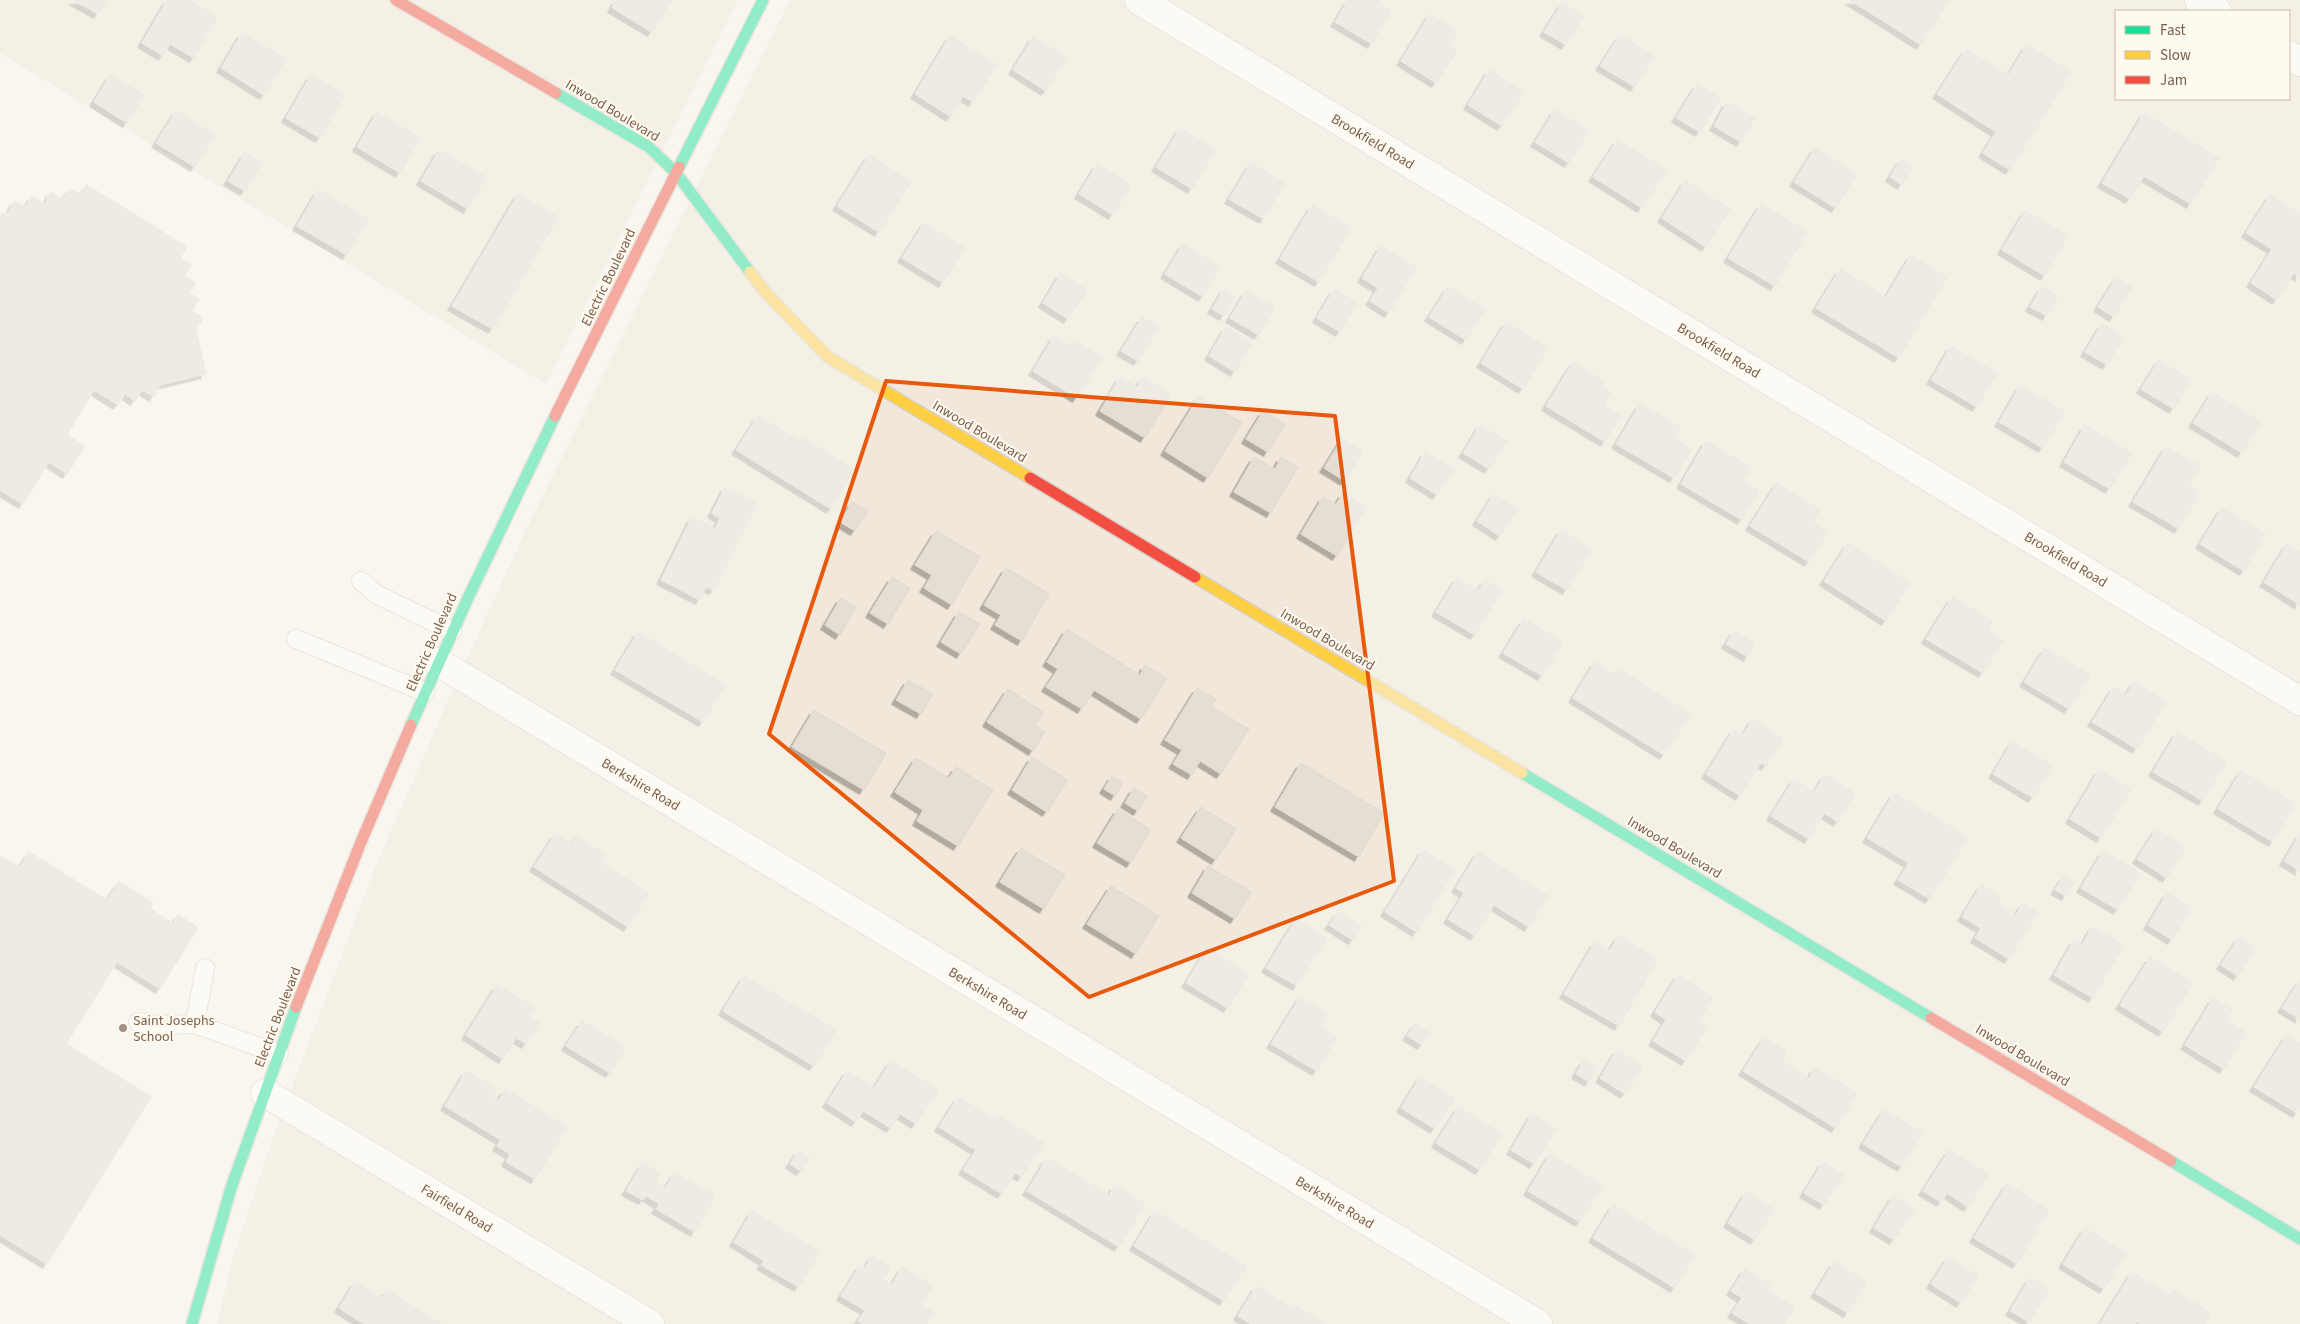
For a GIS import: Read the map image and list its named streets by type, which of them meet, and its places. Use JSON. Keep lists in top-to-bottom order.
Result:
{
  "streets": {
    "street": [
      "Inwood Boulevard",
      "Brookfield Road",
      "Electric Boulevard",
      "Berkshire Road",
      "Fairfield Road"
    ]
  },
  "crossings": [
    ["Inwood Boulevard", "Electric Boulevard"],
    ["Electric Boulevard", "Berkshire Road"],
    ["Electric Boulevard", "Fairfield Road"]
  ],
  "places": ["Saint Josephs School"],
  "legend": ["Fast", "Slow", "Jam"]
}
